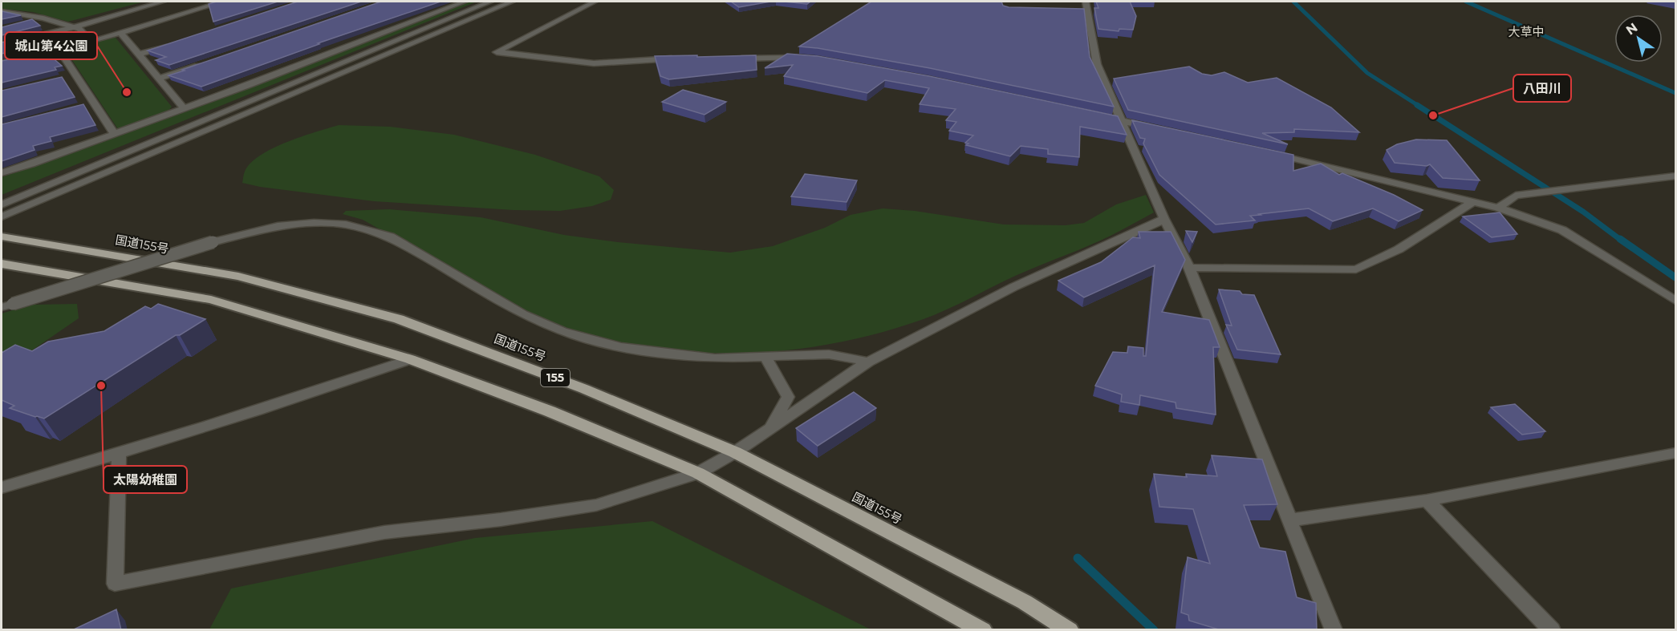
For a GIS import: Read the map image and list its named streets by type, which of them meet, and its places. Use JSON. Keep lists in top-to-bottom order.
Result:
{
  "streets": {
    "highway": ["国道155号", "155"]
  },
  "districts": ["大草中"],
  "places": ["城山第4公園", "八田川", "太陽幼稚園"],
  "north": "top left"
}
